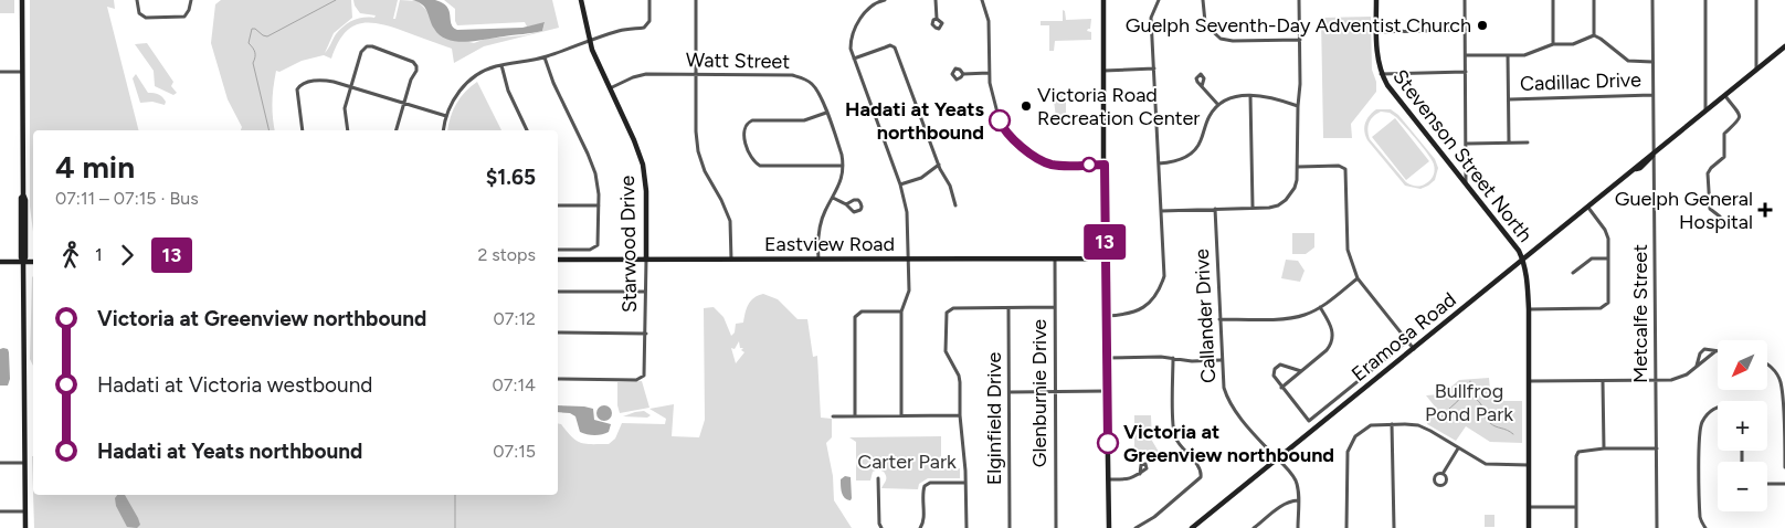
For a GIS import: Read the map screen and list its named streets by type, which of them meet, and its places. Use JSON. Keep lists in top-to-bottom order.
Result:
{
  "streets": {
    "main road": [
      "Stevenson Street North",
      "Starwood Drive",
      "Eastview Road",
      "Eramosa Road"
    ],
    "street": [
      "Watt Street",
      "Cadillac Drive",
      "Metcalfe Street",
      "Callander Drive",
      "Glenburnie Drive",
      "Elginfield Drive"
    ]
  },
  "crossings": [
    ["Watt Street", "Starwood Drive"],
    ["Watt Street", "Eastview Road"],
    ["Cadillac Drive", "Metcalfe Street"],
    ["Stevenson Street North", "Eramosa Road"],
    ["Starwood Drive", "Eastview Road"],
    ["Eastview Road", "Glenburnie Drive"],
    ["Metcalfe Street", "Eramosa Road"],
    ["Callander Drive", "Eramosa Road"]
  ],
  "parks": ["Bullfrog Pond Park", "Carter Park"],
  "places": {
    "other": [
      "Guelph Seventh-Day Adventist Church",
      "Victoria Road Recreation Center",
      "Hadati at Yeats northbound",
      "Victoria at Greenview northbound"
    ],
    "health": ["Guelph General Hospital"]
  },
  "lines": ["bus line 13"],
  "north": "bottom left",
  "page": {
    "on_map": "13",
    "heading": ["4 min", "07:11 – 07:15 · Bus", "$1.65"],
    "legs": ["1", "13", "2 stops"],
    "list": [
      {
        "name": "Victoria at Greenview northbound",
        "value": "07:12"
      },
      {
        "name": "Hadati at Victoria westbound",
        "value": "07:14"
      },
      {
        "name": "Hadati at Yeats northbound",
        "value": "07:15"
      }
    ],
    "map_buttons": ["+", "−"]
  }
}
